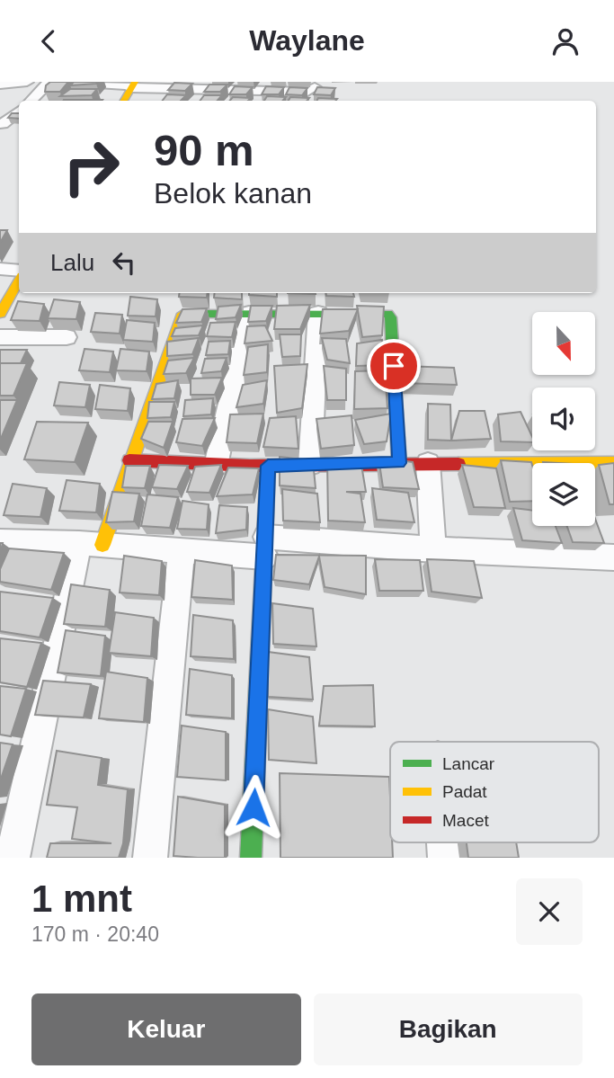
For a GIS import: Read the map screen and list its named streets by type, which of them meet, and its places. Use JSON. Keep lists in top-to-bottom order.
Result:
{
  "legend": ["Lancar", "Padat", "Macet"],
  "north": "bottom",
  "page": {
    "header": "Waylane",
    "turn": ["90 m", "Belok kanan"],
    "then": "Lalu",
    "heading": ["1 mnt", "170 m · 20:40"],
    "buttons": ["Keluar", "Bagikan"]
  }
}
